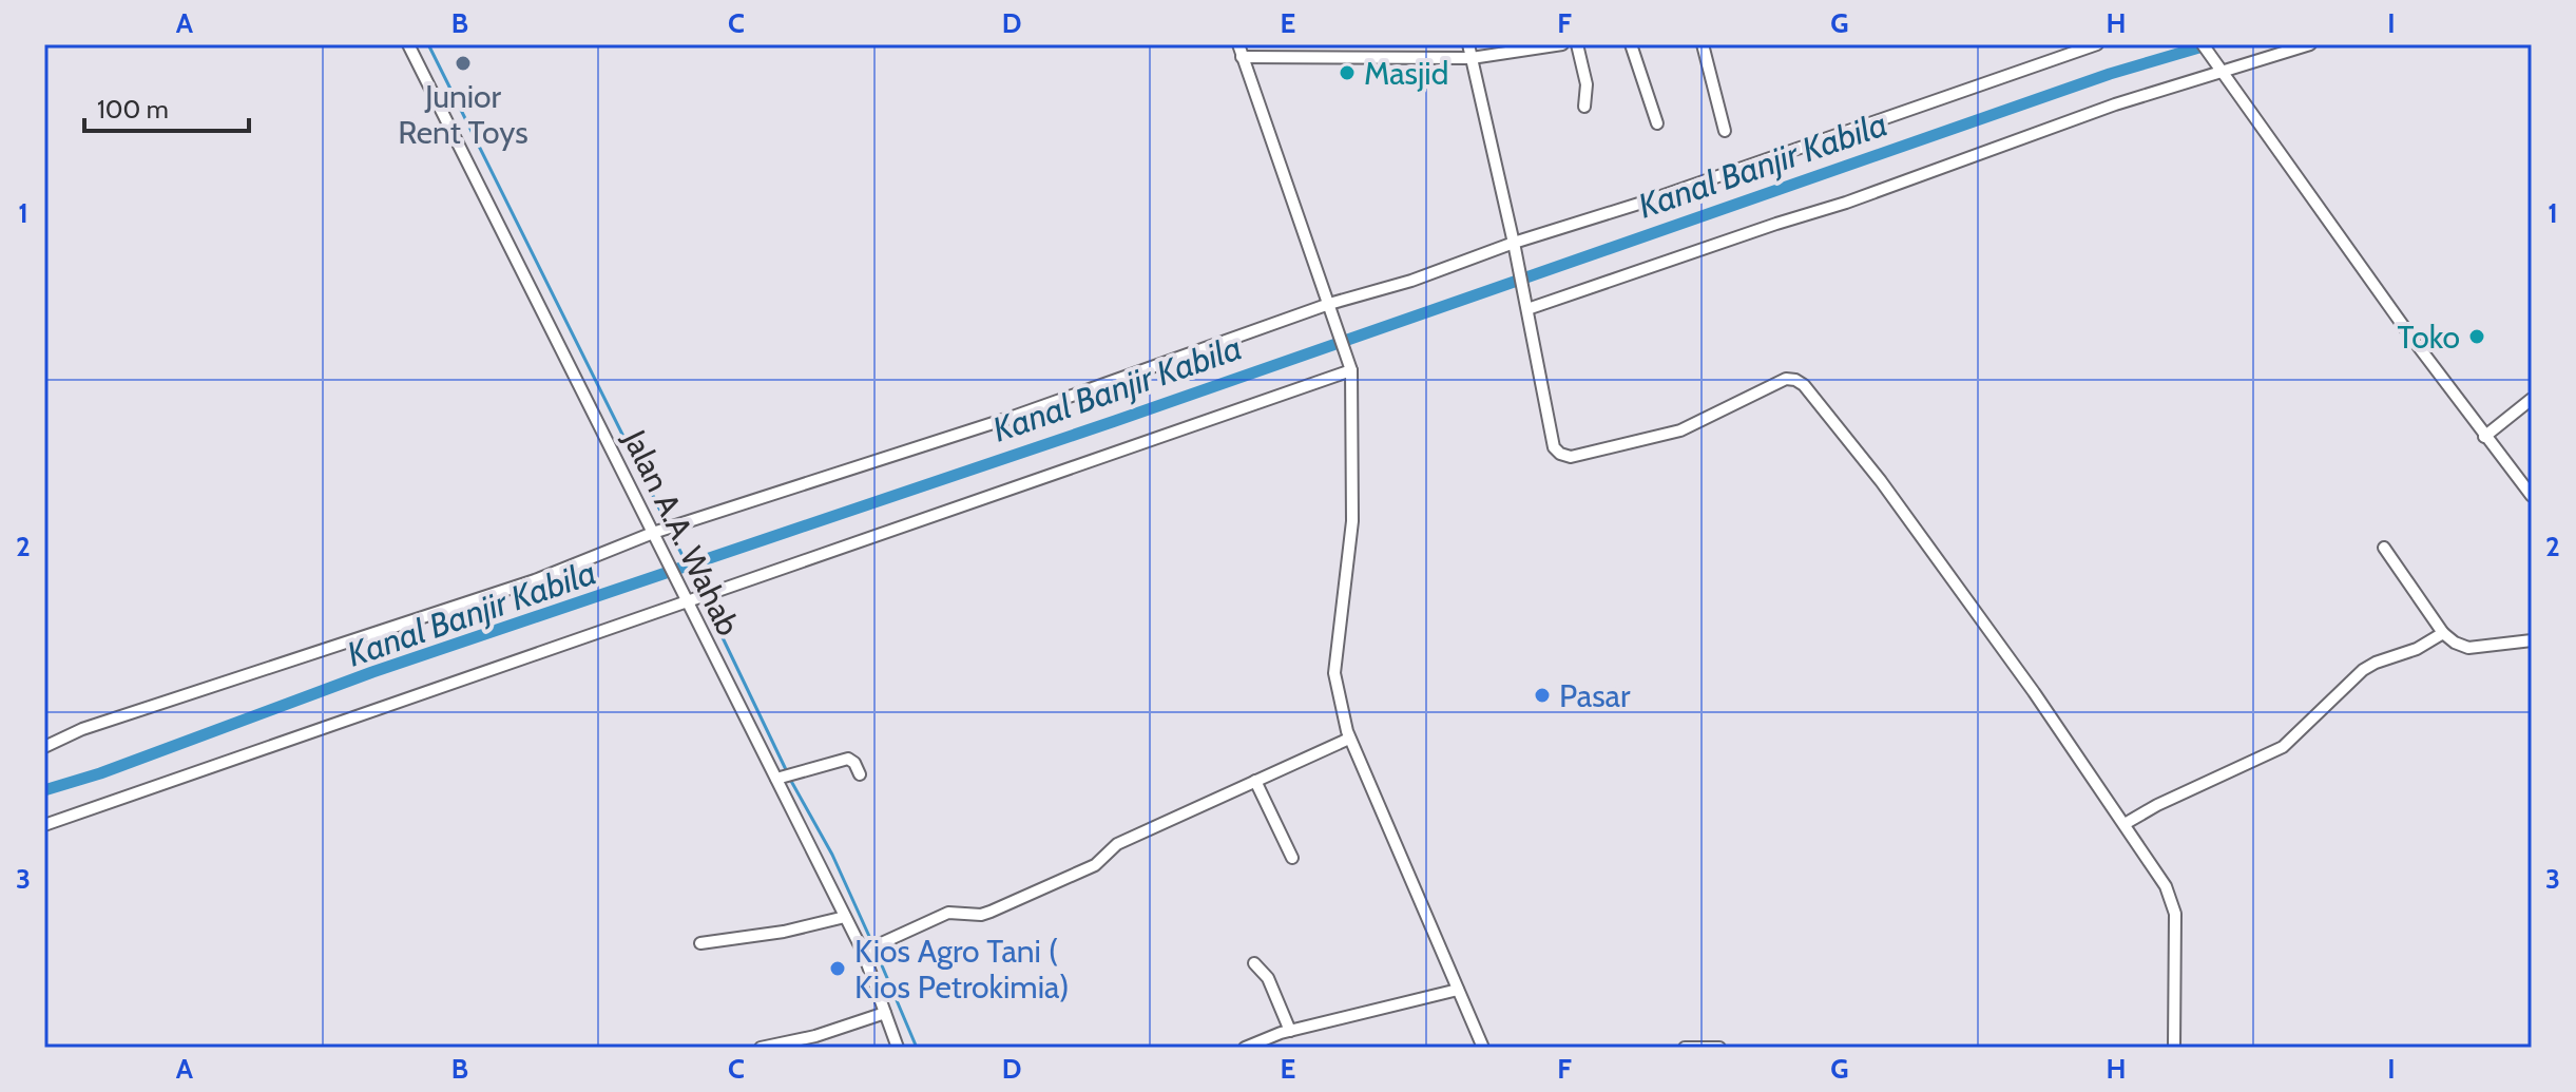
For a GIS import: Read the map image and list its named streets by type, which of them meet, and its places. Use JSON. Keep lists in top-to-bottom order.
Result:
{
  "streets": {
    "street": ["Jalan A.A. Wahab"]
  },
  "water": ["Kanal Banjir Kabila"],
  "places": [
    "Junior Rent Toys",
    "Masjid",
    "Toko",
    "Pasar",
    "Kios Agro Tani ( Kios Petrokimia)"
  ],
  "scale_bar": "100 m",
  "grid": {
    "columns": [
      "A",
      "B",
      "C",
      "D",
      "E",
      "F",
      "G",
      "H",
      "I"
    ],
    "rows": ["1", "2", "3"]
  }
}
